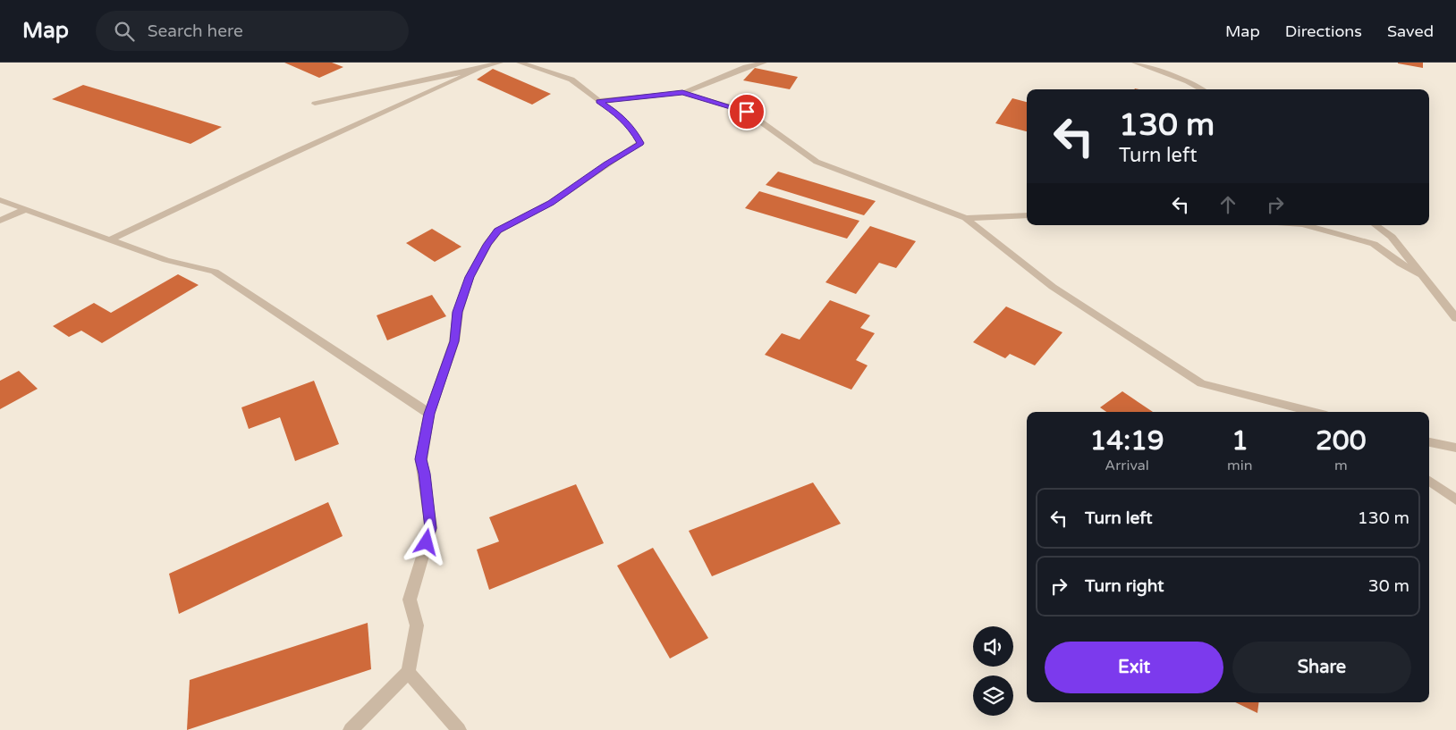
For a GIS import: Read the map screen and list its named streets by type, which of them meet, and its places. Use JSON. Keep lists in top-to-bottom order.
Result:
{
  "page": {
    "header": "Map",
    "search": "Search here",
    "nav": ["Map", "Directions", "Saved"],
    "turn": ["130 m", "Turn left"],
    "eta": [
      "14:19",
      "Arrival",
      "1",
      "min",
      "200",
      "m"
    ],
    "list": [
      {
        "name": "Turn left",
        "value": "130 m"
      },
      {
        "name": "Turn right",
        "value": "30 m"
      }
    ],
    "buttons": ["Exit", "Share"]
  }
}
